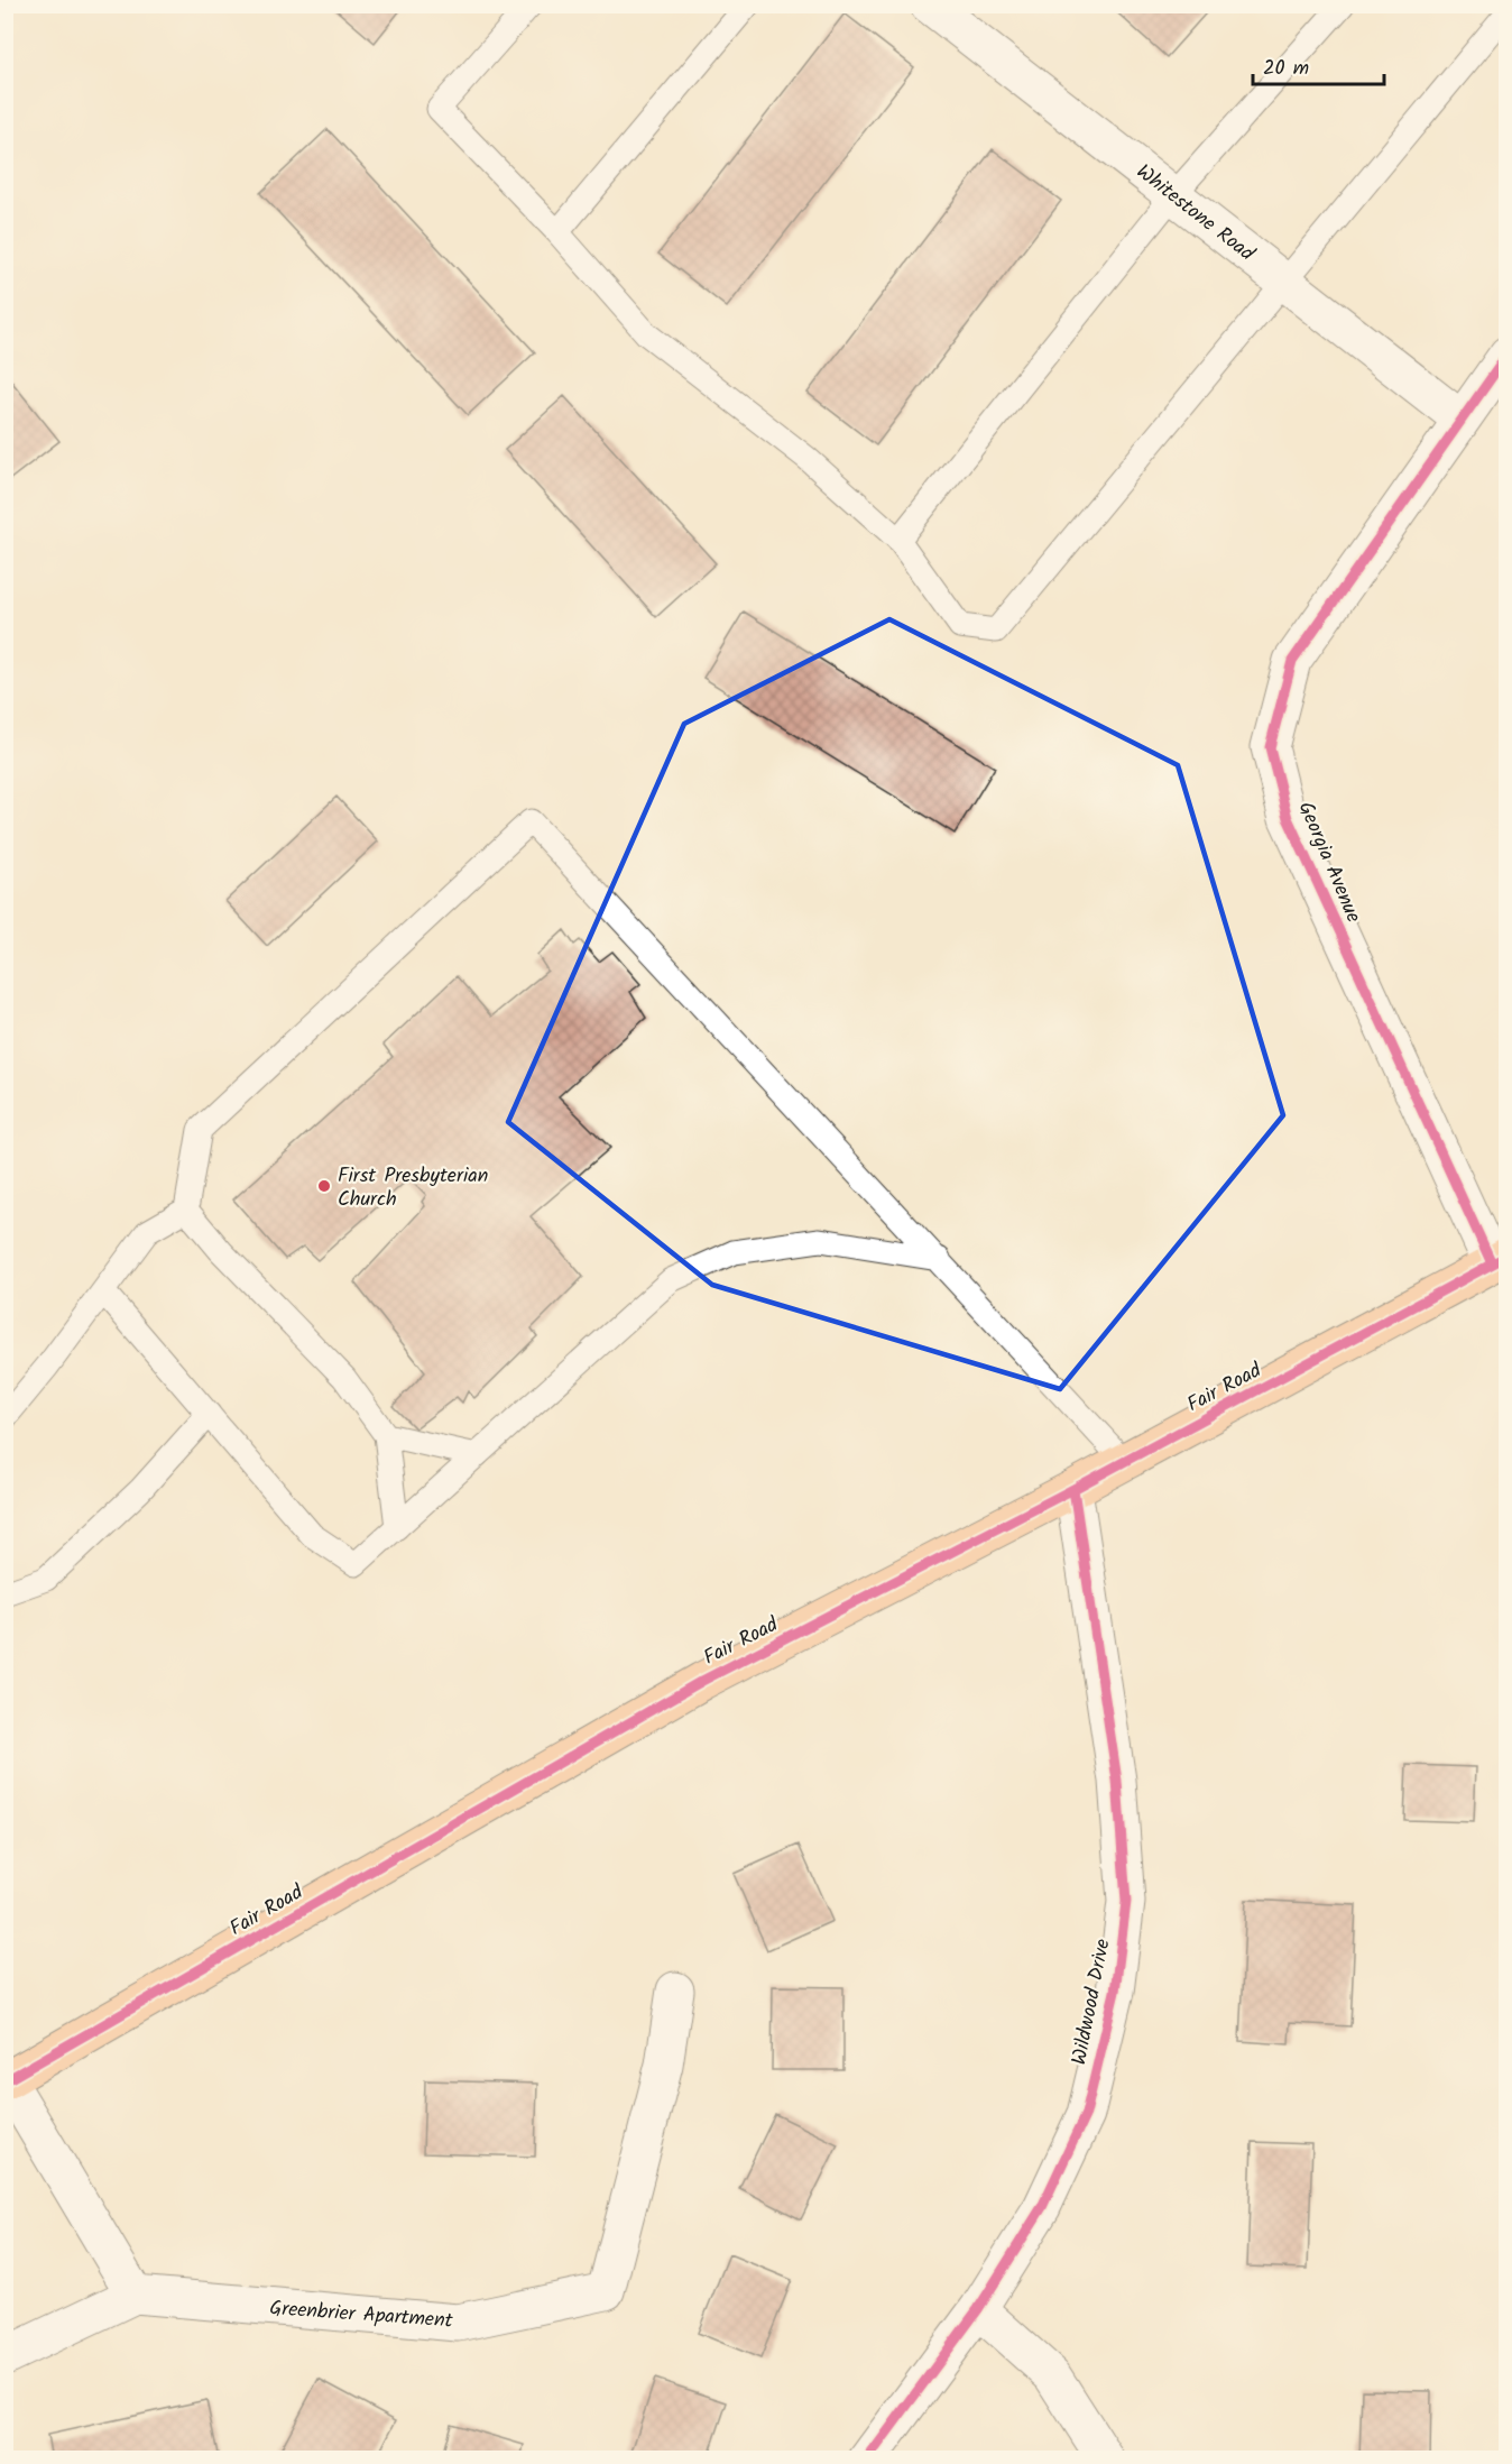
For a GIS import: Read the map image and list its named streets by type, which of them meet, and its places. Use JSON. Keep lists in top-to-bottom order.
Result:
{
  "streets": {
    "main road": ["Fair Road"],
    "street": [
      "Whitestone Road",
      "Georgia Avenue",
      "Wildwood Drive",
      "Greenbrier Apartment"
    ]
  },
  "crossings": [
    ["Whitestone Road", "Georgia Avenue"],
    ["Georgia Avenue", "Fair Road"],
    ["Fair Road", "Wildwood Drive"]
  ],
  "places": ["First Presbyterian Church"],
  "scale_bar": "20 m"
}
